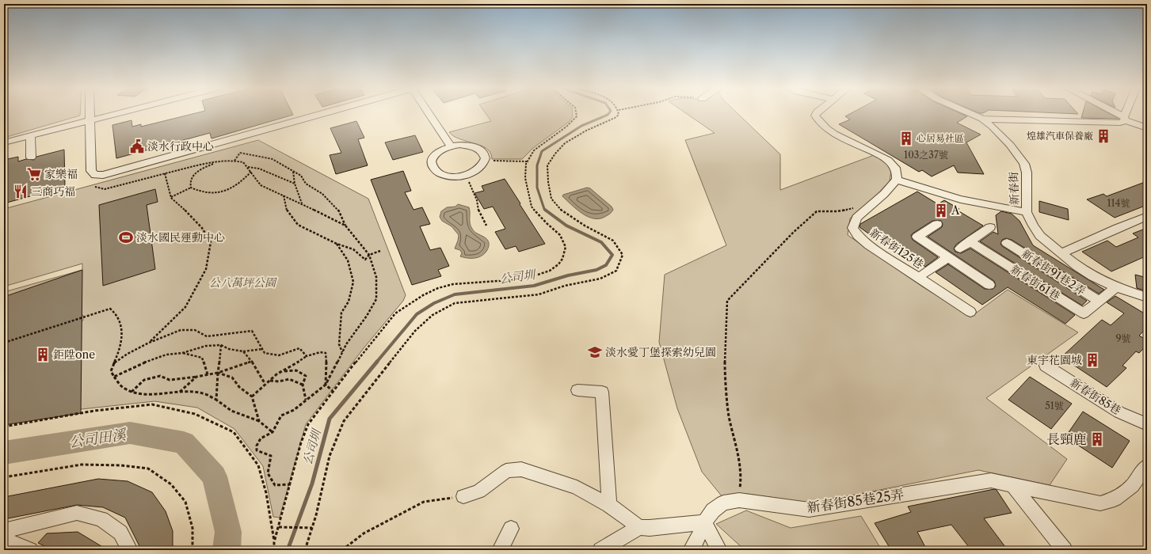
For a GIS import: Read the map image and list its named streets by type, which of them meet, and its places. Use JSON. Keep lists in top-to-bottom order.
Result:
{
  "streets": {
    "street": [
      "新春街",
      "新春街125巷",
      "新春街91巷2弄",
      "新春街61巷",
      "新春街85巷",
      "新春街85巷25弄"
    ]
  },
  "crossings": [
    ["新春街91巷2弄", "新春街61巷"]
  ],
  "water": ["公司圳", "公司田溪"],
  "parks": ["公八萬坪公園"],
  "places": {
    "building": [
      "煌雄汽車保養廠",
      "心居易社區",
      "A",
      "鉅陞one",
      "東宇花園城",
      "長頸鹿"
    ],
    "public building": ["淡水行政中心"],
    "supermarket": ["家樂福"],
    "restaurant": ["三商巧福"],
    "sports": ["淡水國民運動中心"],
    "school or university": ["淡水愛丁堡探索幼兒園"]
  },
  "house_numbers": [
    "103之37號",
    "114號",
    "9號",
    "51號"
  ]
}
